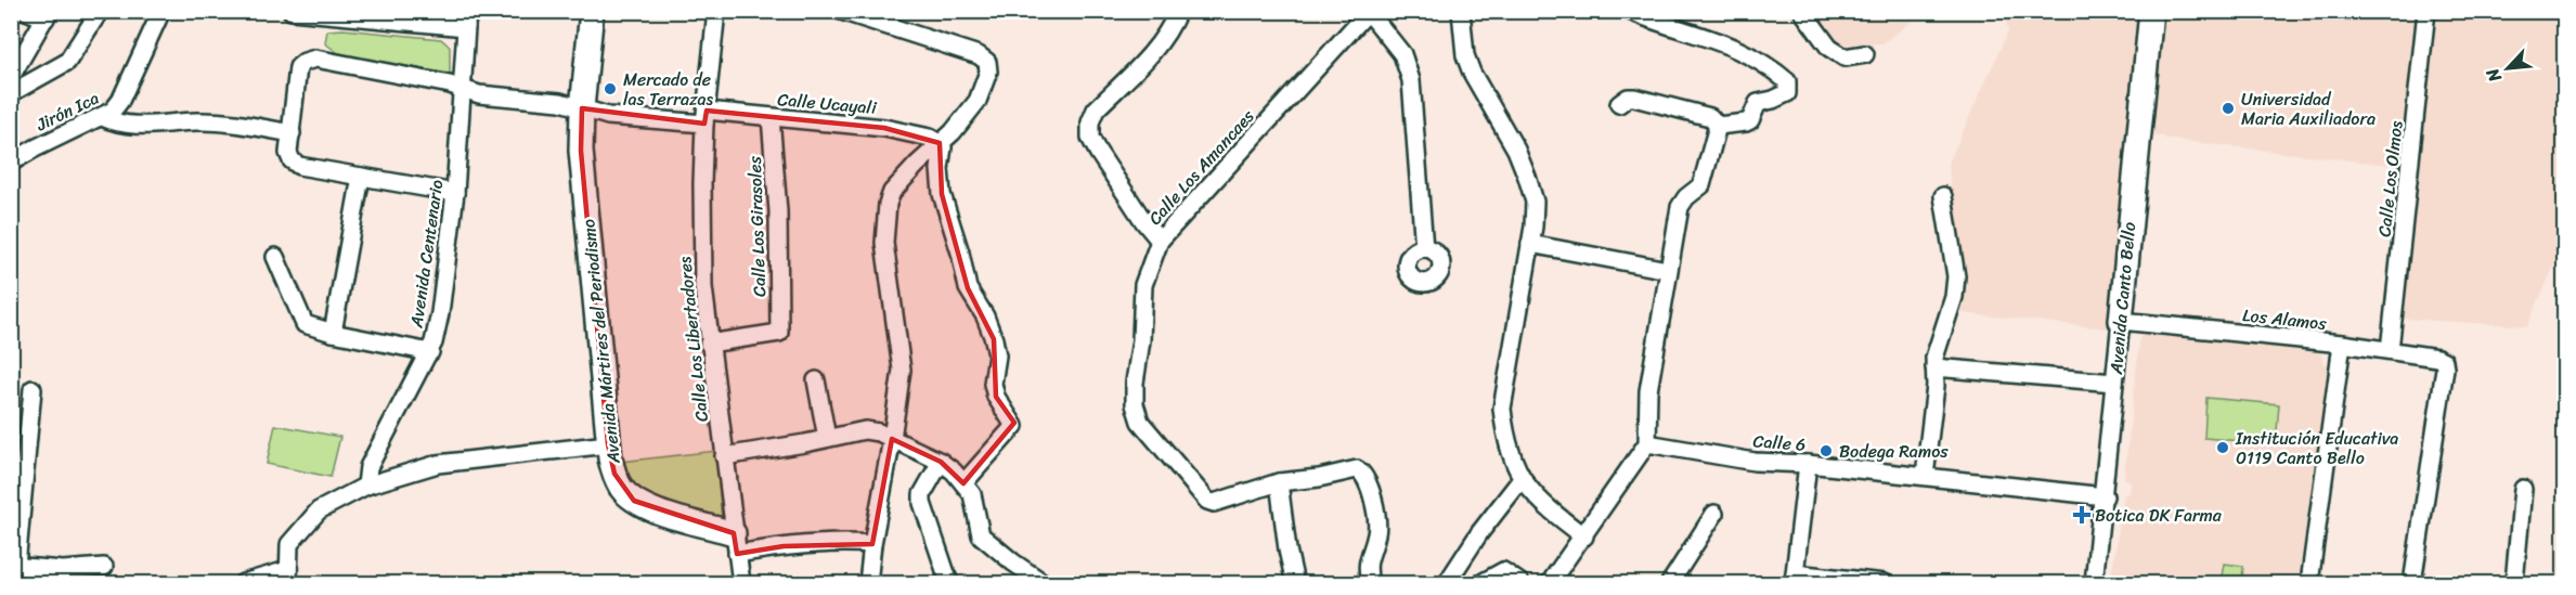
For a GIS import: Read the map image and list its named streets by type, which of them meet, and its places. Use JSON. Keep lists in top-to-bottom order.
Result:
{
  "streets": {
    "street": [
      "Calle Ucayali",
      "Jirón Ica",
      "Calle Los Amancaes",
      "Calle Los Olmos",
      "Calle Los Girasoles",
      "Avenida Centenario",
      "Avenida Canto Bello",
      "Los Alamos",
      "Calle Los Libertadores",
      "Avenida Mártires del Periodismo",
      "Calle 6"
    ]
  },
  "crossings": [
    ["Calle Ucayali", "Calle Los Girasoles"],
    ["Calle Ucayali", "Avenida Centenario"],
    ["Calle Ucayali", "Calle Los Libertadores"],
    ["Calle Ucayali", "Avenida Mártires del Periodismo"],
    ["Calle Los Olmos", "Los Alamos"],
    ["Calle Los Girasoles", "Calle Los Libertadores"],
    ["Avenida Canto Bello", "Los Alamos"],
    ["Avenida Canto Bello", "Calle 6"],
    ["Calle Los Libertadores", "Avenida Mártires del Periodismo"]
  ],
  "places": {
    "other": [
      "Mercado de las Terrazas",
      "Universidad Maria Auxiliadora",
      "Institución Educativa 0119 Canto Bello",
      "Bodega Ramos"
    ],
    "health": ["Botica DK Farma"]
  },
  "north": "bottom left"
}
